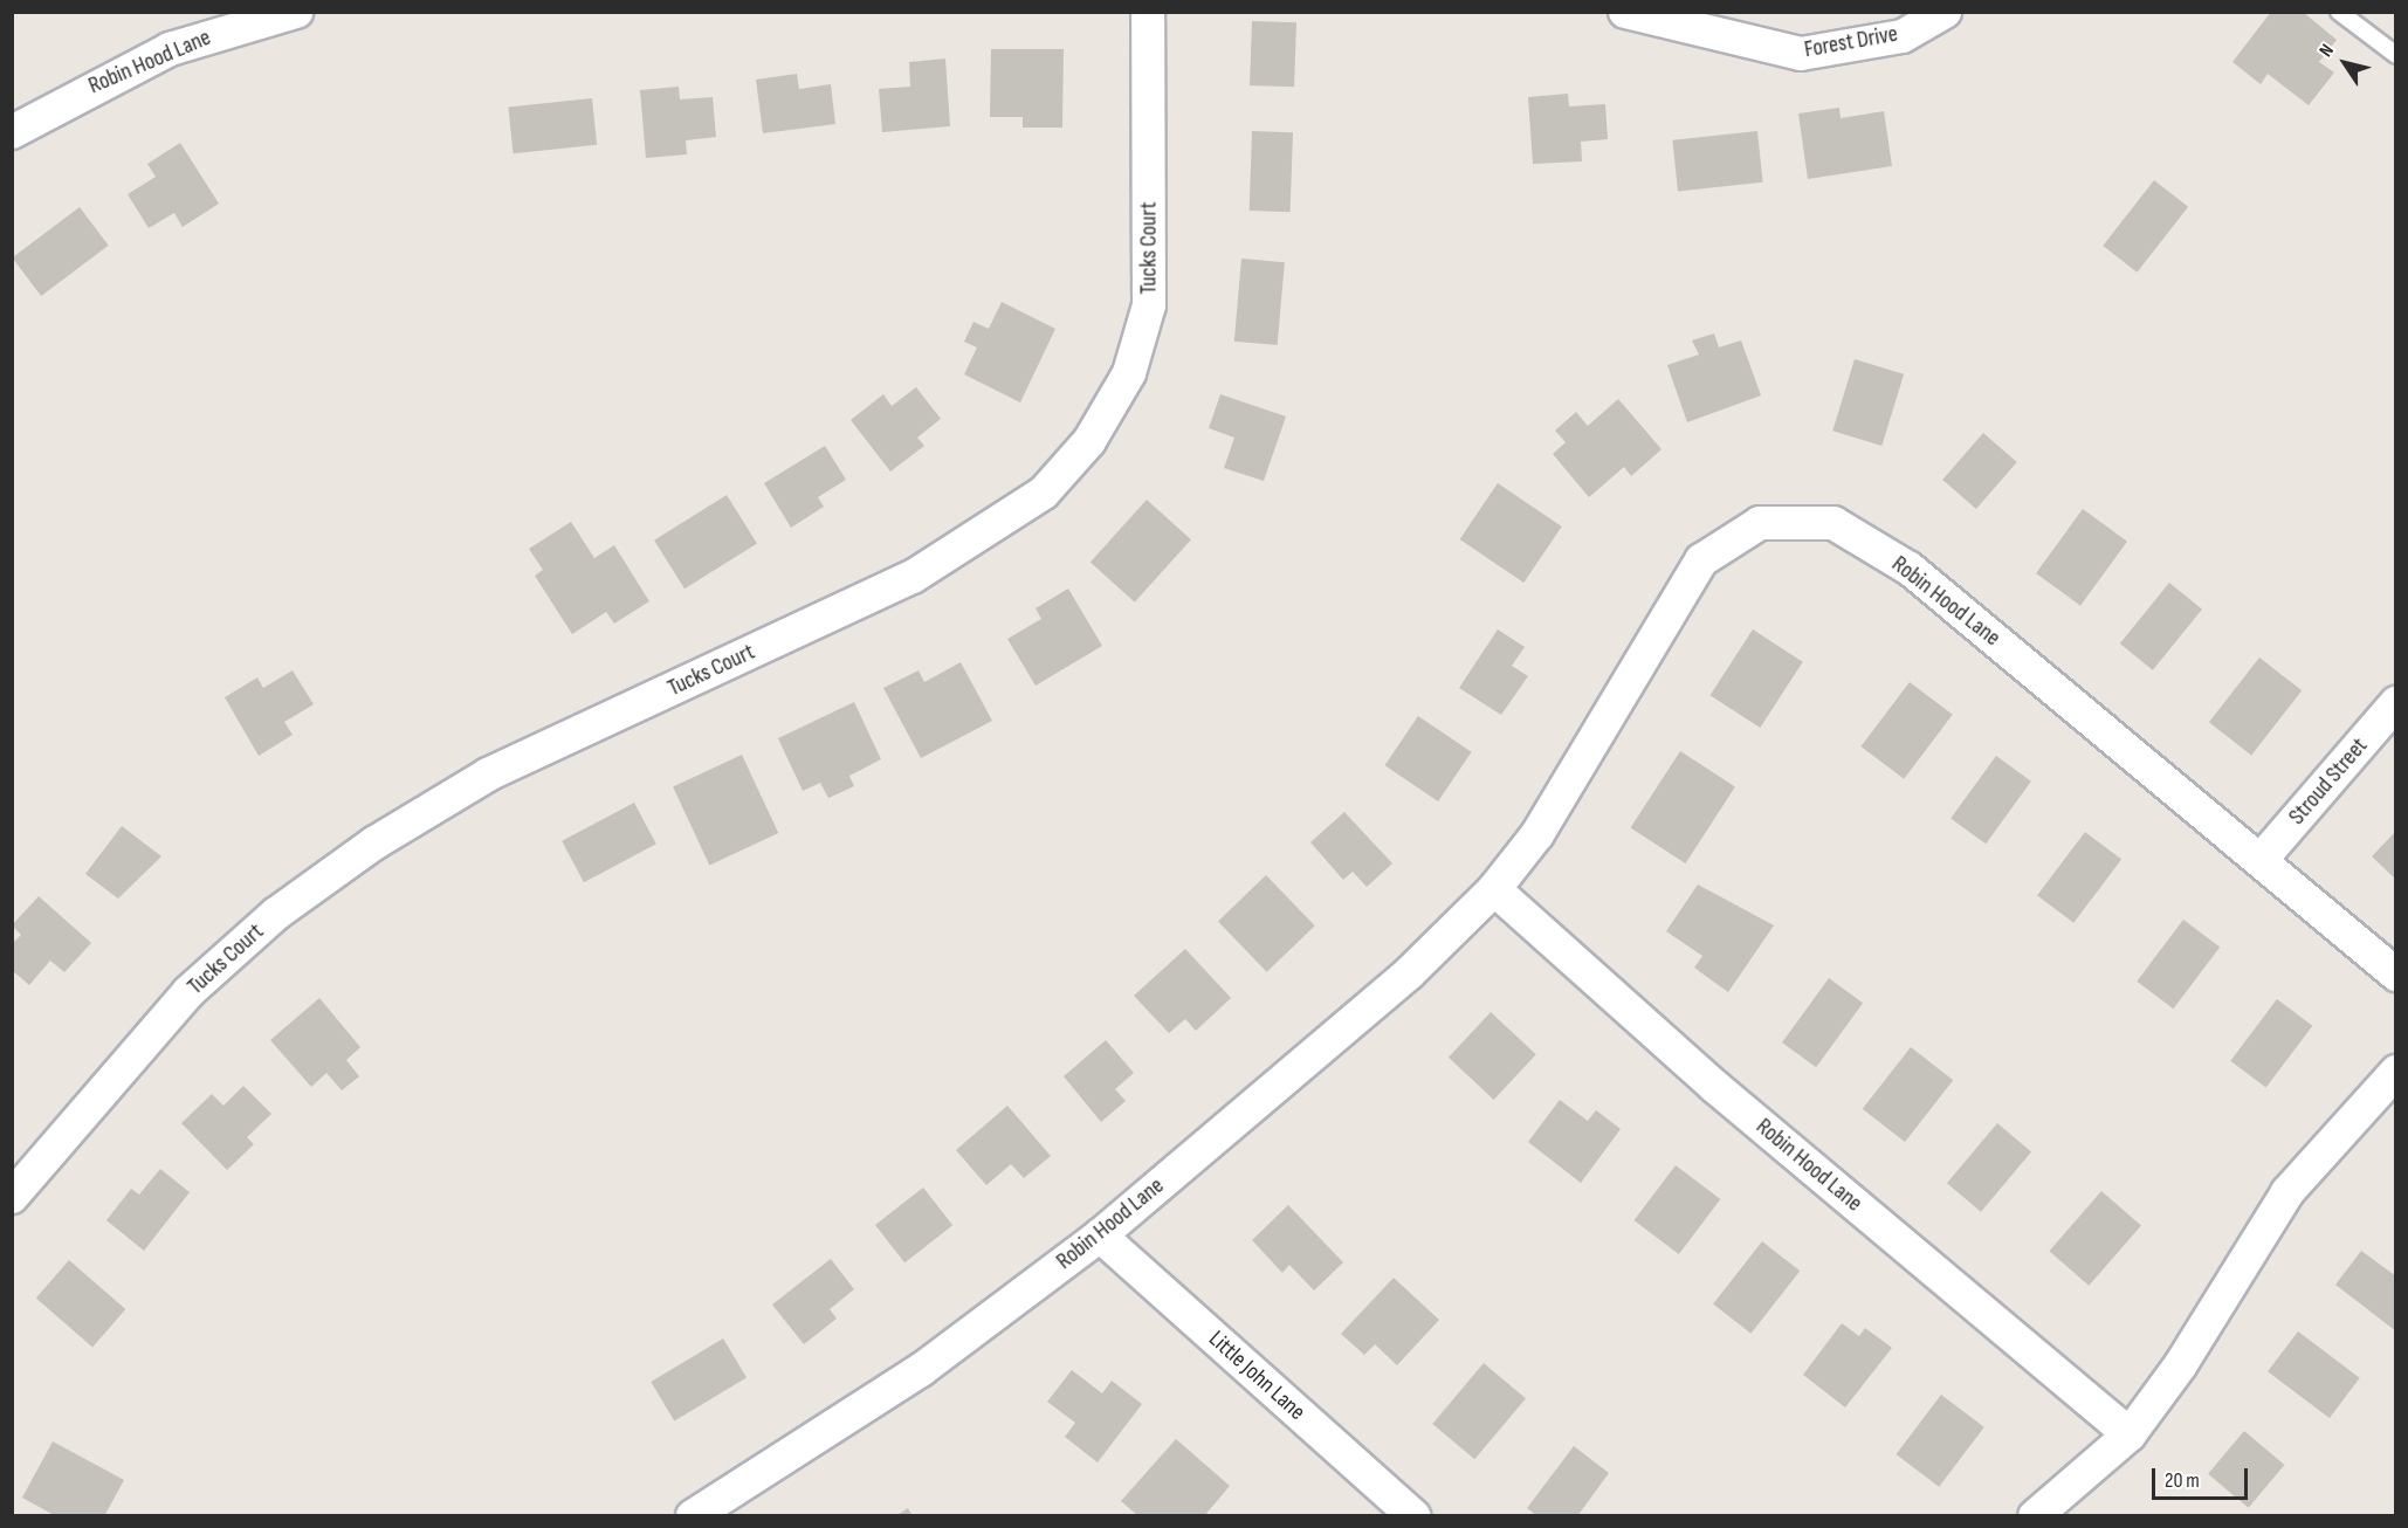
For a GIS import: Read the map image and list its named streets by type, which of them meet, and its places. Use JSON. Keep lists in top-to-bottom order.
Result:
{
  "streets": {
    "street": [
      "Forest Drive",
      "Robin Hood Lane",
      "Tucks Court",
      "Stroud Street",
      "Little John Lane"
    ]
  },
  "crossings": [
    ["Robin Hood Lane", "Stroud Street"],
    ["Robin Hood Lane", "Little John Lane"]
  ],
  "scale_bar": "20 m",
  "north": "top left"
}
